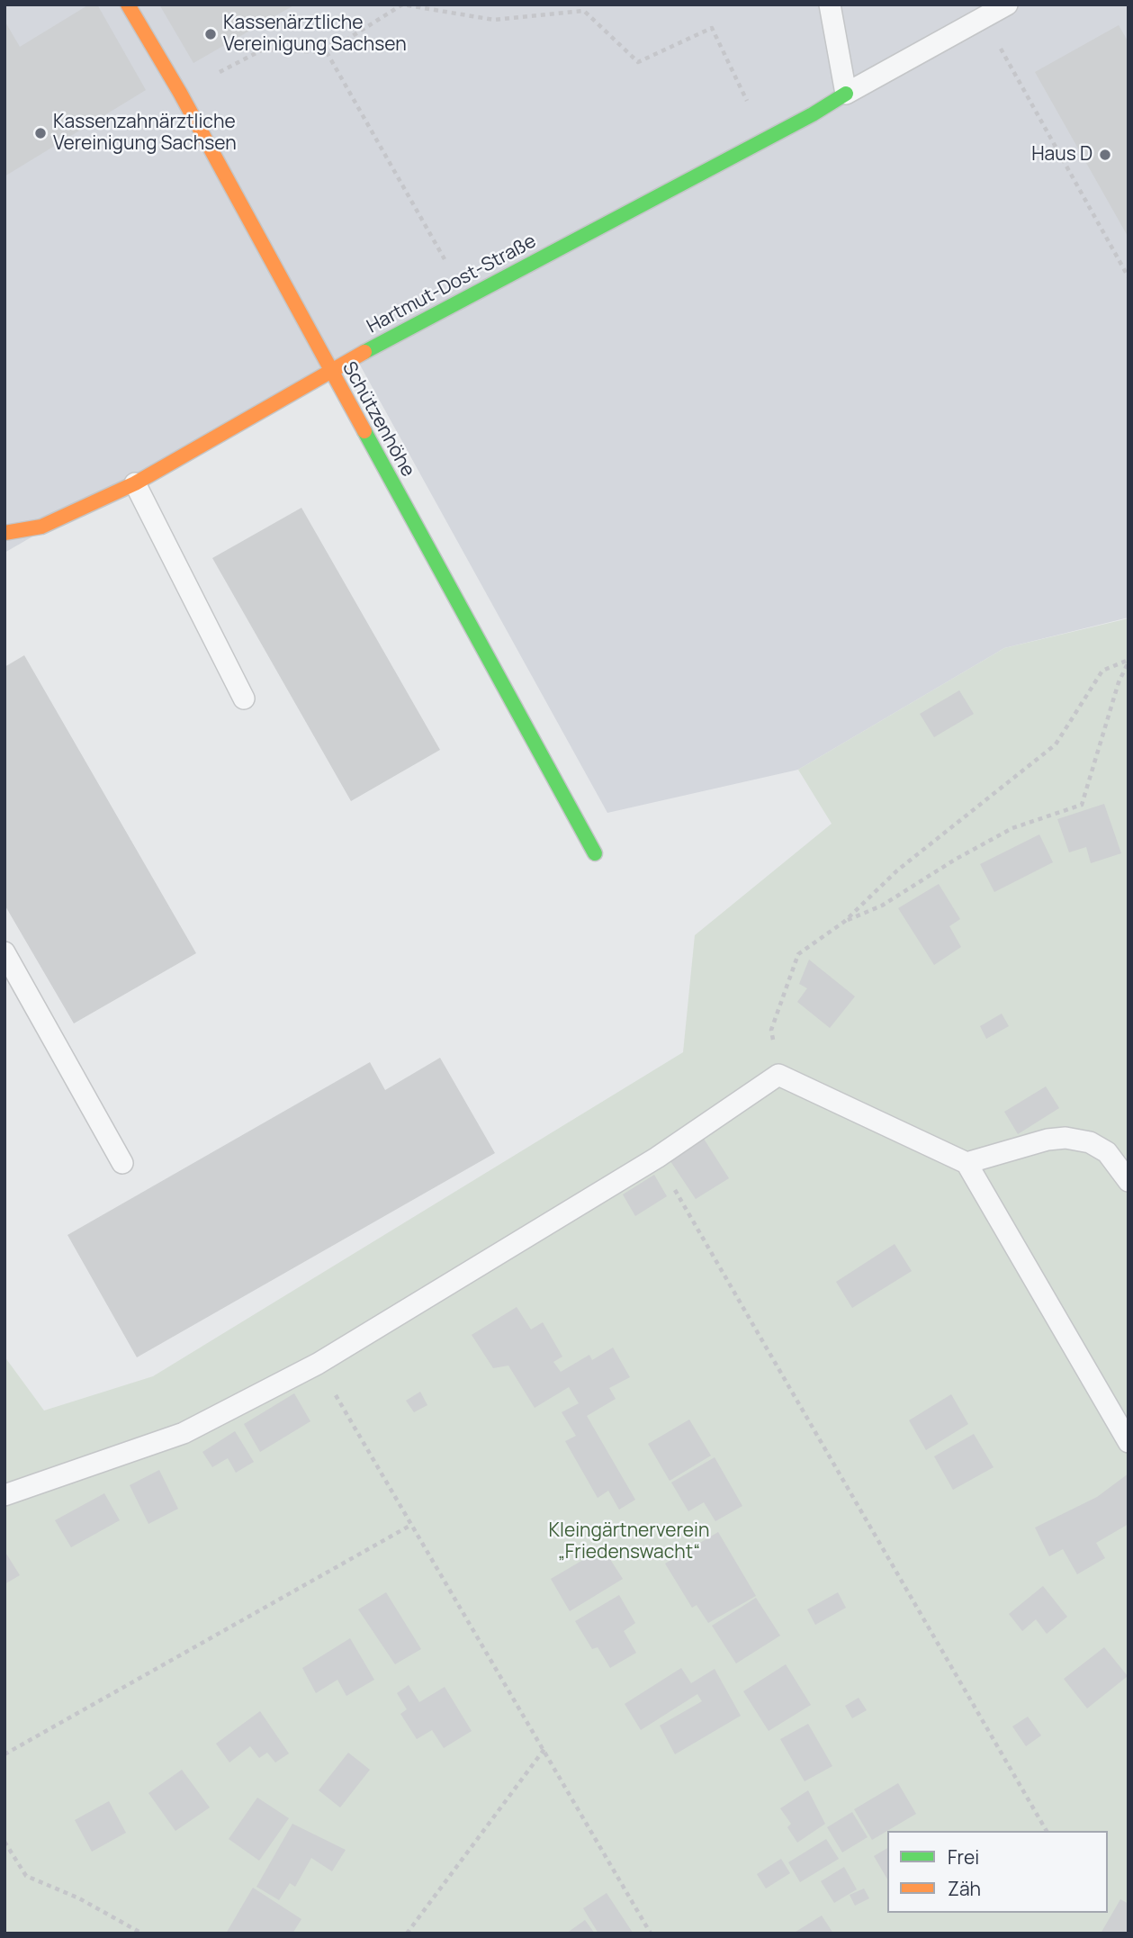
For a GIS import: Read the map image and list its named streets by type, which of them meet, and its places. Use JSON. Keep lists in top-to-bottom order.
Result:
{
  "streets": {
    "street": ["Hartmut-Dost-Straße", "Schützenhöhe"]
  },
  "crossings": [
    ["Hartmut-Dost-Straße", "Schützenhöhe"]
  ],
  "parks": ["Kleingärtnerverein „Friedenswacht“"],
  "places": ["Kassenärztliche Vereinigung Sachsen", "Kassenzahnärztliche Vereinigung Sachsen", "Haus D"],
  "legend": ["Frei", "Zäh"]
}
